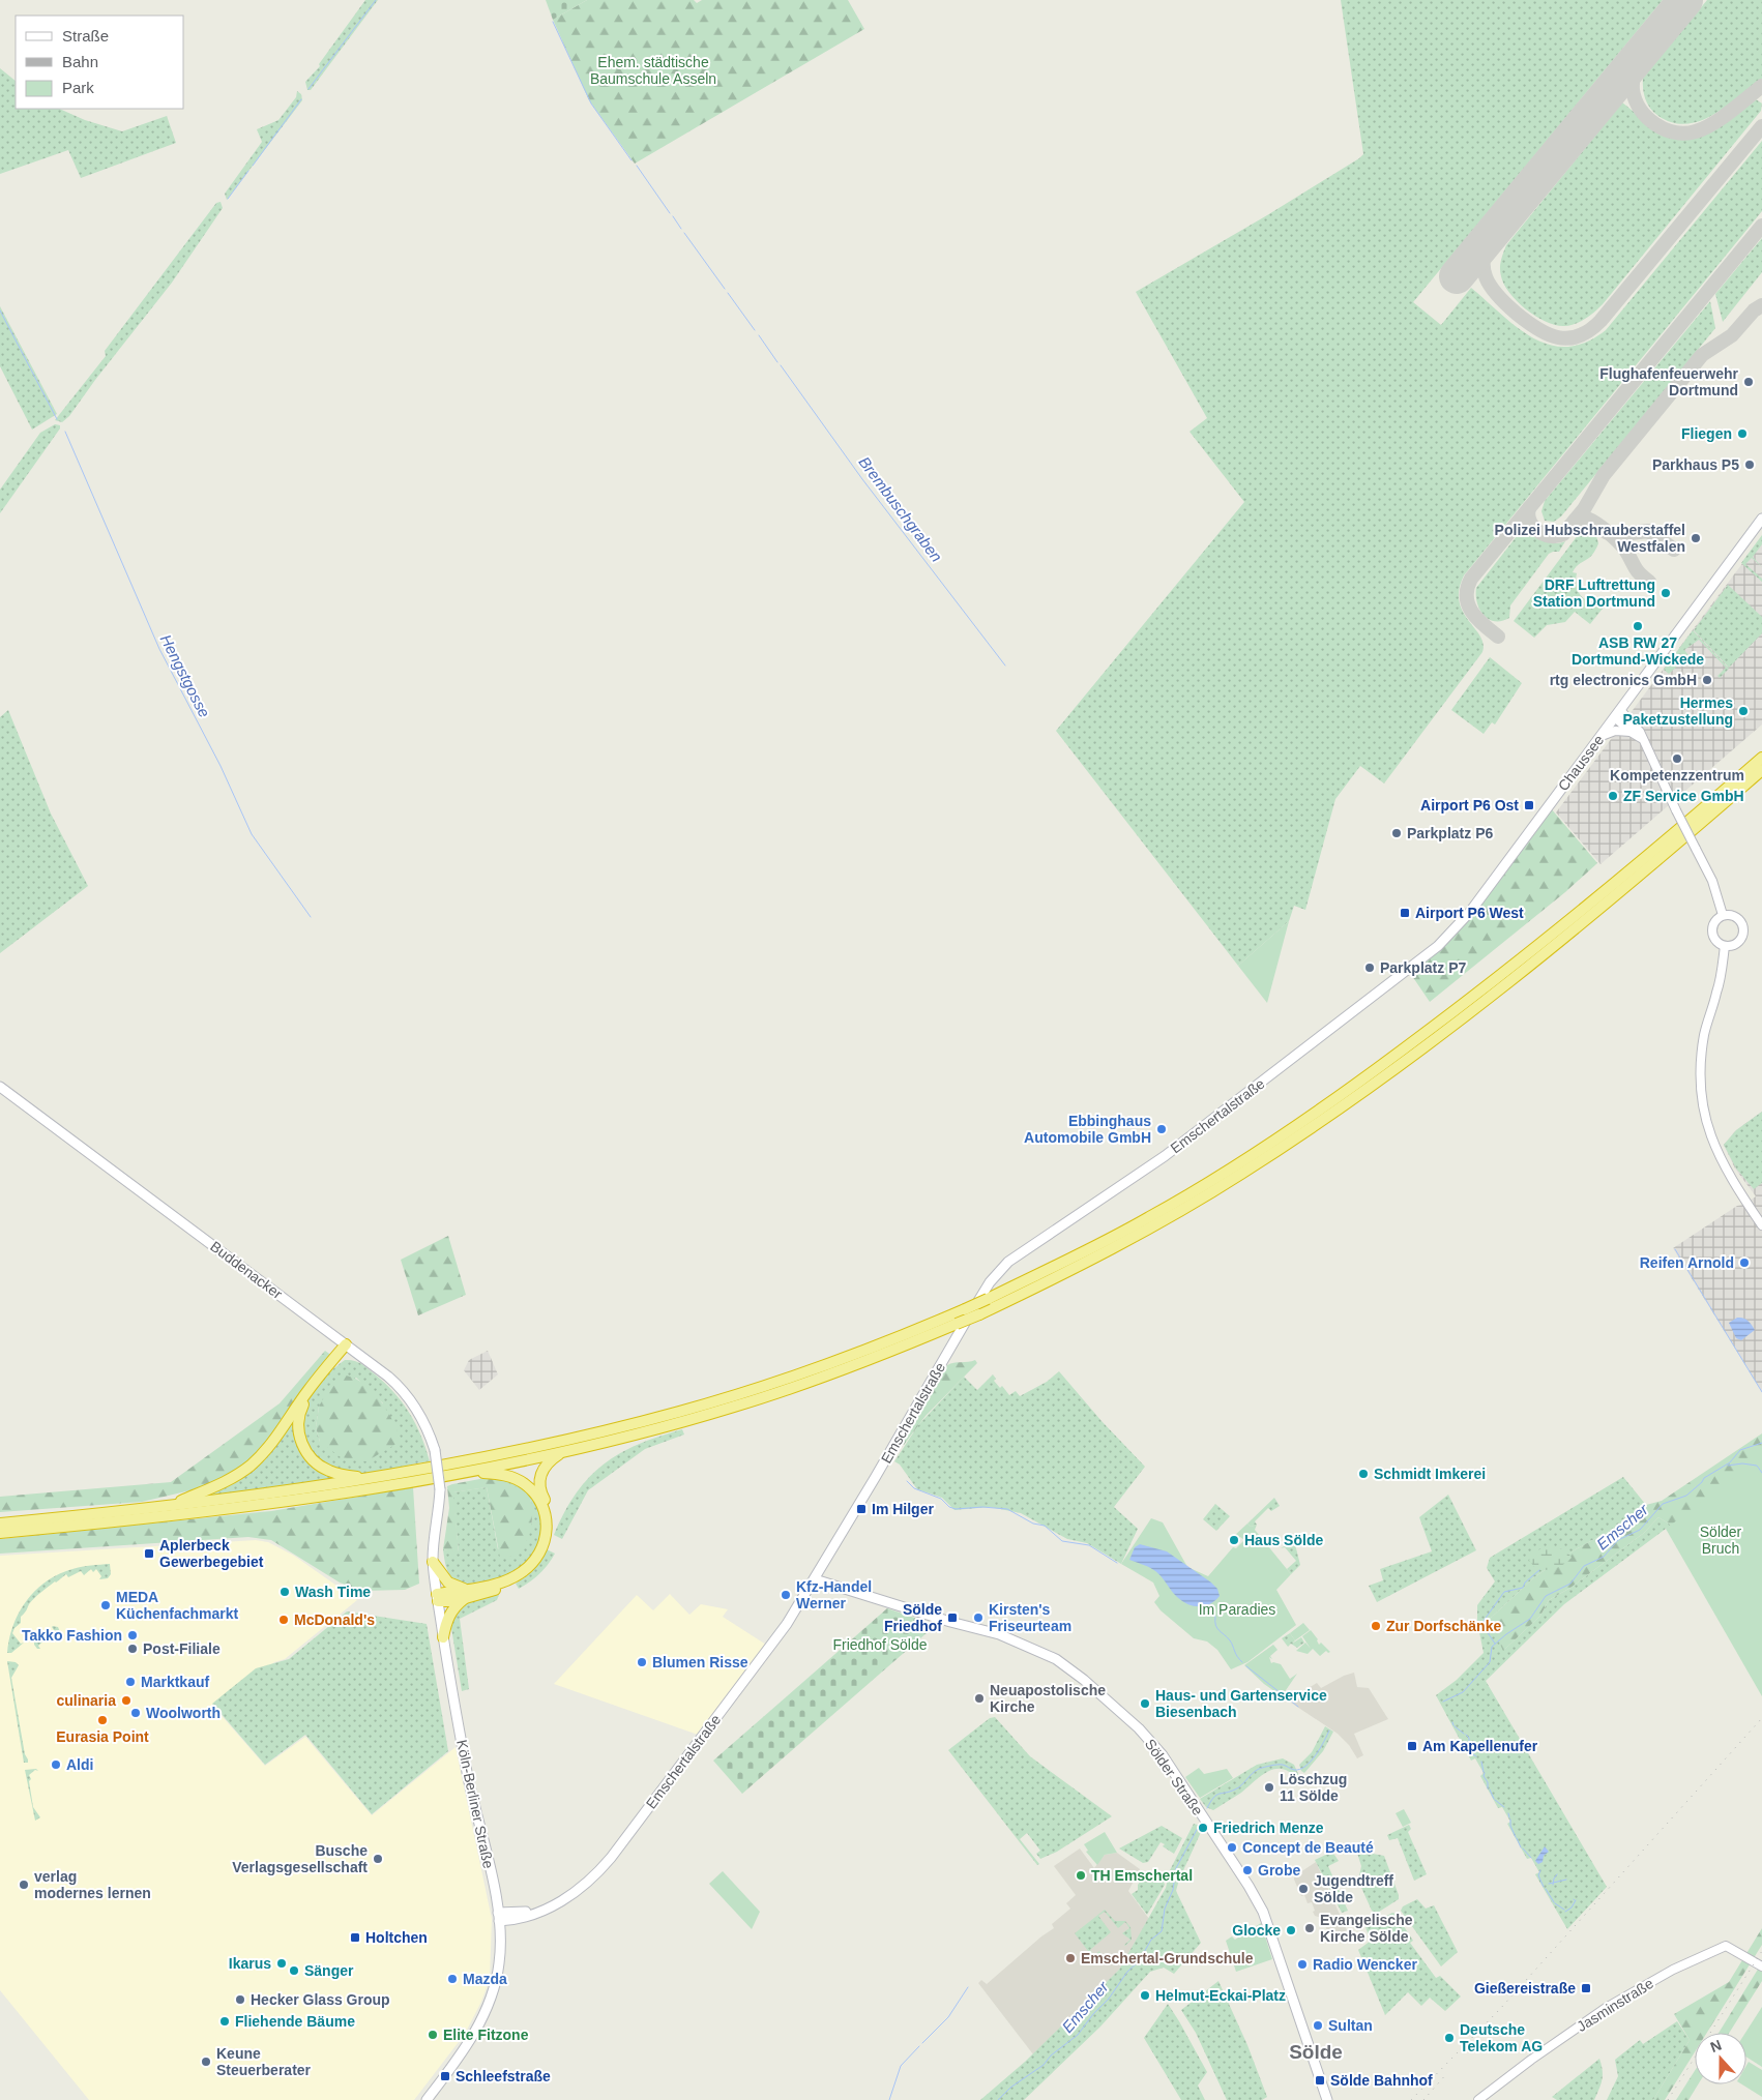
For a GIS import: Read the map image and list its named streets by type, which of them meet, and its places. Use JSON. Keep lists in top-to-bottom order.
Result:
{
  "streets": {
    "main road": [
      "Chaussee",
      "Emschertalstraße",
      "Buddenacker",
      "Sölder Straße",
      "Köln-Berliner Straße"
    ],
    "street": ["Jasminstraße"]
  },
  "crossings": [
    ["Chaussee", "Emschertalstraße"],
    ["Emschertalstraße", "Sölder Straße"],
    ["Emschertalstraße", "Köln-Berliner Straße"],
    ["Buddenacker", "Köln-Berliner Straße"]
  ],
  "districts": ["Sölde"],
  "water": ["Brembuschgraben", "Hengstgosse", "Emscher"],
  "parks": [
    "Ehem. städtische Baumschule Asseln",
    "Sölder Bruch",
    "Im Paradies",
    "Friedhof Sölde"
  ],
  "places": {
    "other": [
      "Flughafenfeuerwehr Dortmund",
      "Fliegen",
      "Parkhaus P5",
      "Polizei Hubschrauberstaffel Westfalen",
      "DRF Luftrettung Station Dortmund",
      "ASB RW 27 Dortmund-Wickede",
      "rtg electronics GmbH",
      "Hermes Paketzustellung",
      "Kompetenzzentrum",
      "ZF Service GmbH",
      "Parkplatz P6",
      "Parkplatz P7",
      "Ebbinghaus Automobile GmbH",
      "Reifen Arnold",
      "Schmidt Imkerei",
      "Haus Sölde",
      "Wash Time",
      "Kfz-Handel Werner",
      "MEDA Küchenfachmarkt",
      "Kirsten's Friseurteam",
      "McDonald's",
      "Zur Dorfschänke",
      "Takko Fashion",
      "Post-Filiale",
      "Blumen Risse",
      "Marktkauf",
      "Neuapostolische Kirche",
      "culinaria",
      "Haus- und Gartenservice Biesenbach",
      "Woolworth",
      "Eurasia Point",
      "Aldi",
      "Löschzug 11 Sölde",
      "Friedrich Menze",
      "Concept de Beauté",
      "Busche Verlagsgesellschaft",
      "Grobe",
      "TH Emschertal",
      "verlag modernes lernen",
      "Jugendtreff Sölde",
      "Evangelische Kirche Sölde",
      "Glocke",
      "Emschertal-Grundschule",
      "Ikarus",
      "Radio Wencker",
      "Sänger",
      "Mazda",
      "Helmut-Eckai-Platz",
      "Hecker Glass Group",
      "Fliehende Bäume",
      "Sultan",
      "Elite Fitzone",
      "Deutsche Telekom AG",
      "Keune Steuerberater"
    ],
    "transit": [
      "Airport P6 Ost",
      "Airport P6 West",
      "Im Hilger",
      "Aplerbeck Gewerbegebiet",
      "Sölde Friedhof",
      "Am Kapellenufer",
      "Holtchen",
      "Gießereistraße",
      "Schleefstraße",
      "Sölde Bahnhof"
    ]
  },
  "legend": ["Straße", "Bahn", "Park"],
  "north": "top"
}
